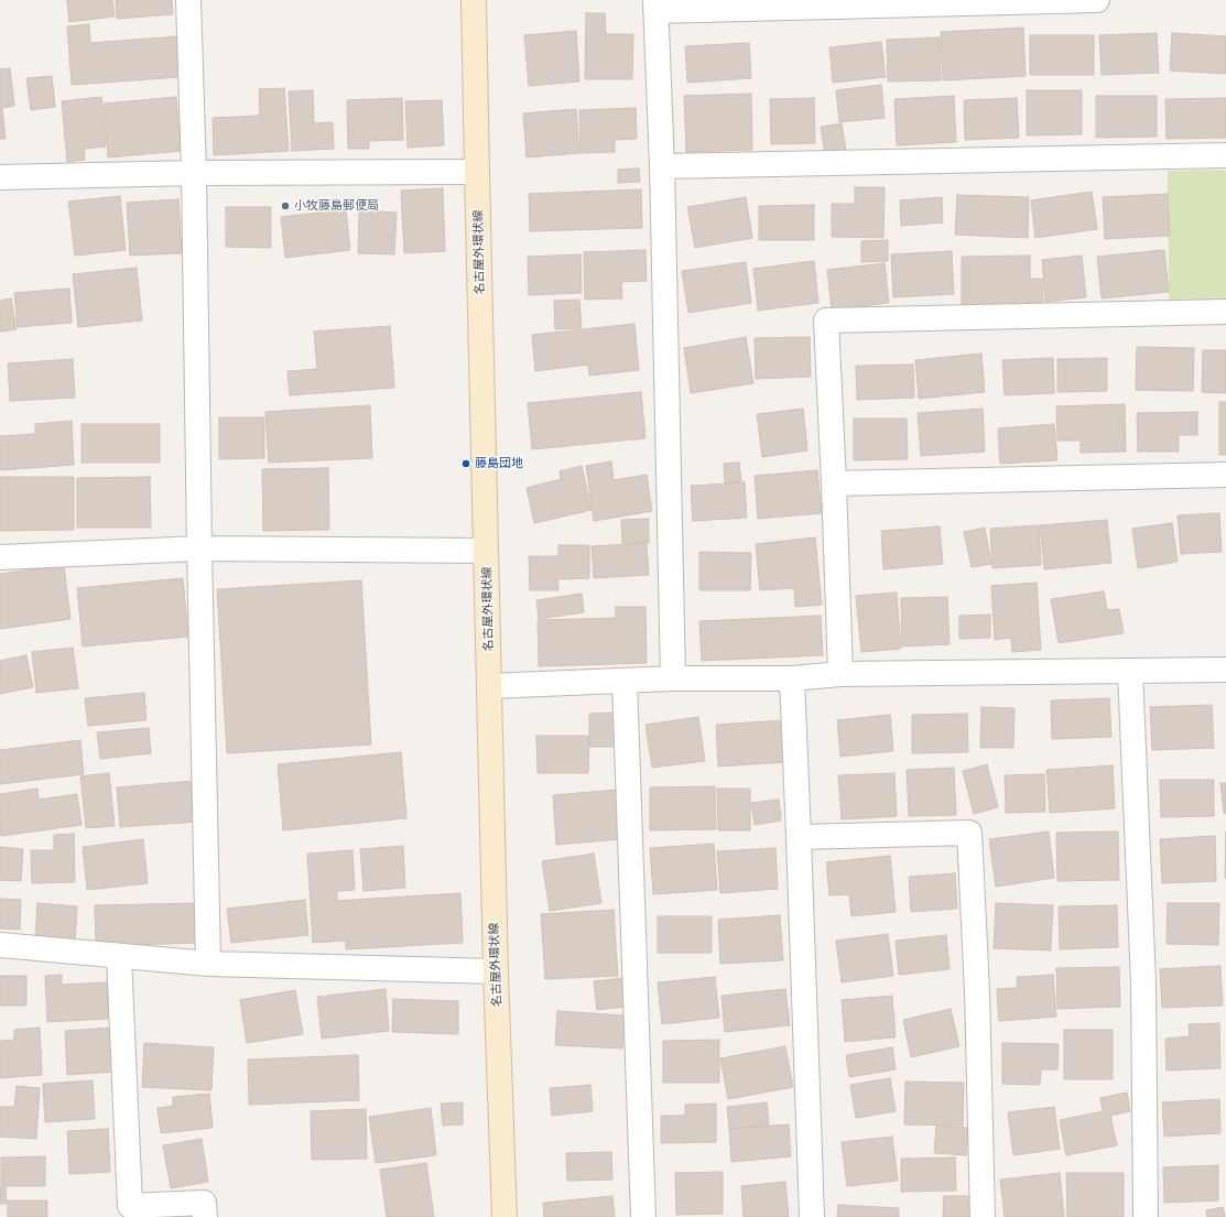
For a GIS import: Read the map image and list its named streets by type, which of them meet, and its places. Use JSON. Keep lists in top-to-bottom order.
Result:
{
  "streets": {
    "main road": ["名古屋外環状線"]
  },
  "places": ["小牧藤島郵便局", "藤島団地"]
}
